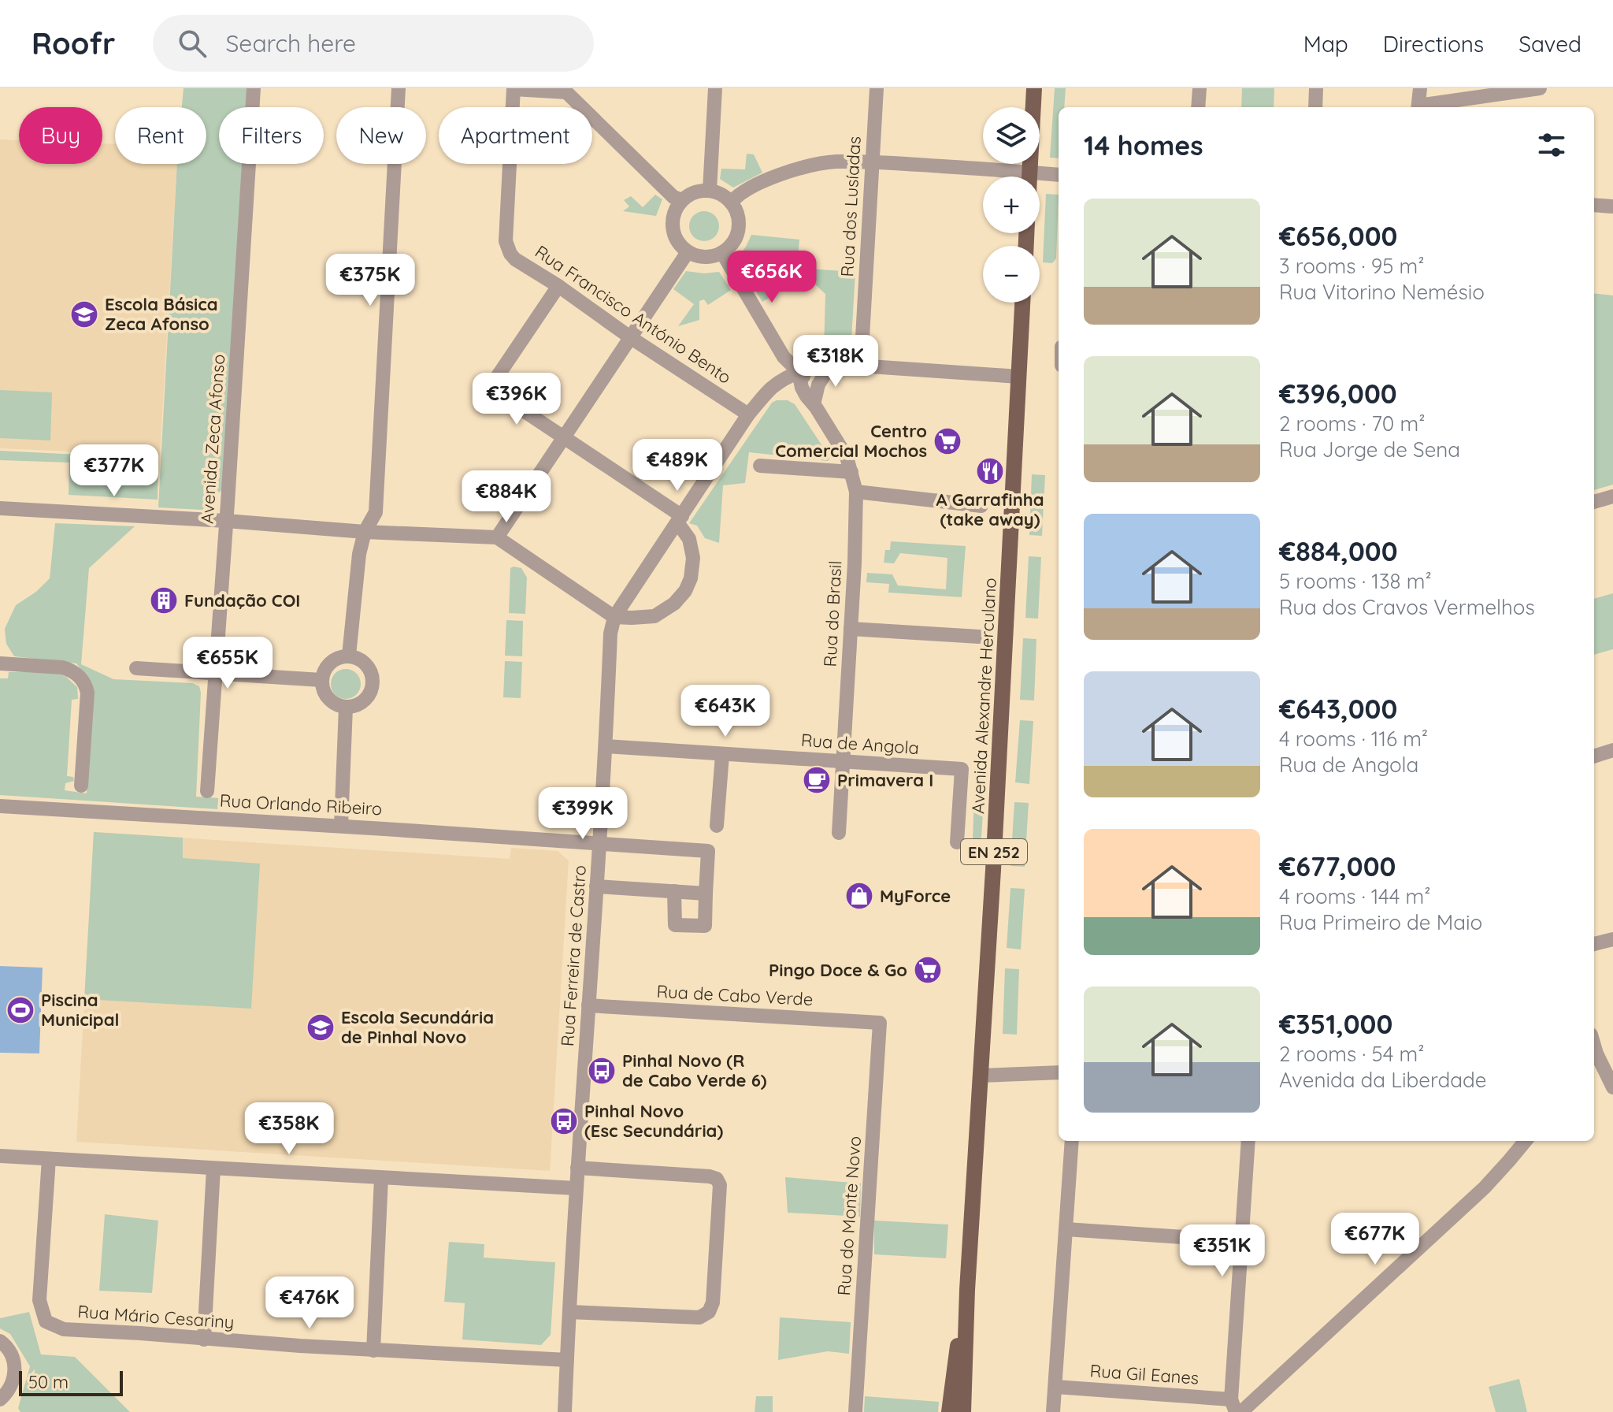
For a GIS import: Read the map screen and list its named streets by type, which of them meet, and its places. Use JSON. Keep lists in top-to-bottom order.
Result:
{
  "streets": {
    "main road": ["Avenida Alexandre Herculano", "EN 252"],
    "street": [
      "Rua dos Lusíadas",
      "Rua Francisco António Bento",
      "Avenida Zeca Afonso",
      "Rua do Brasil",
      "Rua de Angola",
      "Rua Orlando Ribeiro",
      "Rua Ferreira de Castro",
      "Rua de Cabo Verde",
      "Rua do Monte Novo",
      "Rua Mário Cesariny",
      "Rua Gil Eanes"
    ]
  },
  "crossings": [
    ["Rua dos Lusíadas", "Rua Ferreira de Castro"],
    ["Rua Francisco António Bento", "Rua Ferreira de Castro"],
    ["Rua do Brasil", "Rua de Angola"],
    ["Rua do Brasil", "Rua Ferreira de Castro"],
    ["Avenida Alexandre Herculano", "Rua Ferreira de Castro"],
    ["Rua de Angola", "Rua Ferreira de Castro"],
    ["Rua Orlando Ribeiro", "Rua Ferreira de Castro"],
    ["Rua Ferreira de Castro", "Rua de Cabo Verde"],
    ["Rua Ferreira de Castro", "Rua Mário Cesariny"],
    ["Rua de Cabo Verde", "Rua do Monte Novo"]
  ],
  "places": {
    "school or university": ["Escola Básica Zeca Afonso", "Escola Secundária de Pinhal Novo"],
    "supermarket": ["Centro Comercial Mochos", "Pingo Doce & Go"],
    "restaurant": ["A Garrafinha (take away)"],
    "building": ["Fundação COI"],
    "cafe": ["Primavera I"],
    "shop": ["MyForce"],
    "sports": ["Piscina Municipal"],
    "bus stop": ["Pinhal Novo (R de Cabo Verde 6)", "Pinhal Novo (Esc Secundária)"]
  },
  "scale_bar": "50 m",
  "page": {
    "header": "Roofr",
    "search": "Search here",
    "nav": ["Map", "Directions", "Saved"],
    "map_buttons": ["+", "−"],
    "chip": [
      "Buy",
      "Rent",
      "Filters",
      "New",
      "Apartment"
    ],
    "heading": "14 homes",
    "list": [
      {
        "name": "€656,000",
        "note": "3 rooms · 95 m² · Rua Vitorino Nemésio"
      },
      {
        "name": "€396,000",
        "note": "2 rooms · 70 m² · Rua Jorge de Sena"
      },
      {
        "name": "€884,000",
        "note": "5 rooms · 138 m² · Rua dos Cravos Vermelhos"
      },
      {
        "name": "€643,000",
        "note": "4 rooms · 116 m² · Rua de Angola"
      },
      {
        "name": "€677,000",
        "note": "4 rooms · 144 m² · Rua Primeiro de Maio"
      },
      {
        "name": "€351,000",
        "note": "2 rooms · 54 m² · Avenida da Liberdade"
      }
    ],
    "price": [
      "€656K",
      "€375K",
      "€318K",
      "€396K",
      "€489K",
      "€377K",
      "€884K",
      "€655K",
      "€643K",
      "€399K",
      "€358K",
      "€677K",
      "€351K",
      "€476K"
    ],
    "scale": "50 m"
  }
}
